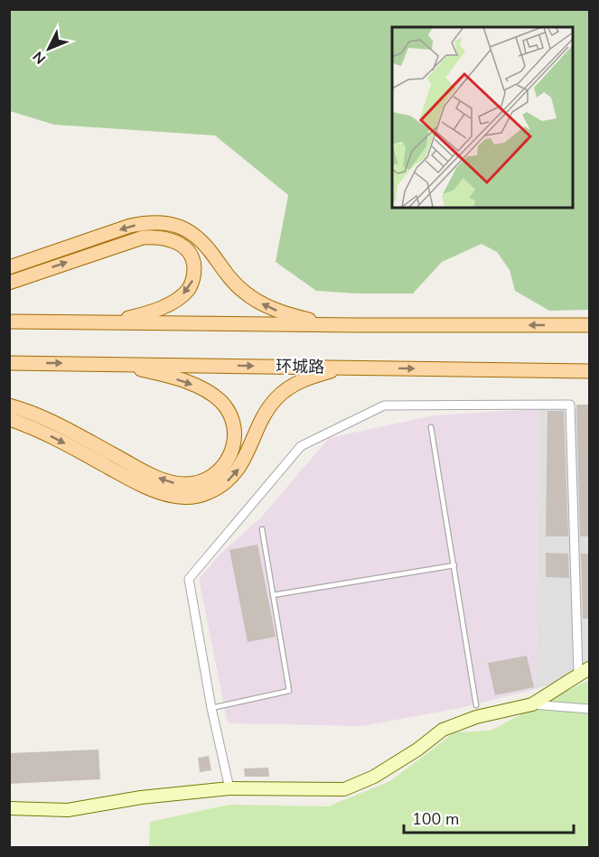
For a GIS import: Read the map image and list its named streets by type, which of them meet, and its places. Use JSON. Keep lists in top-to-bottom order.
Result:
{
  "streets": {
    "main road": ["环城路"]
  },
  "scale_bar": "100 m",
  "north": "bottom left"
}
